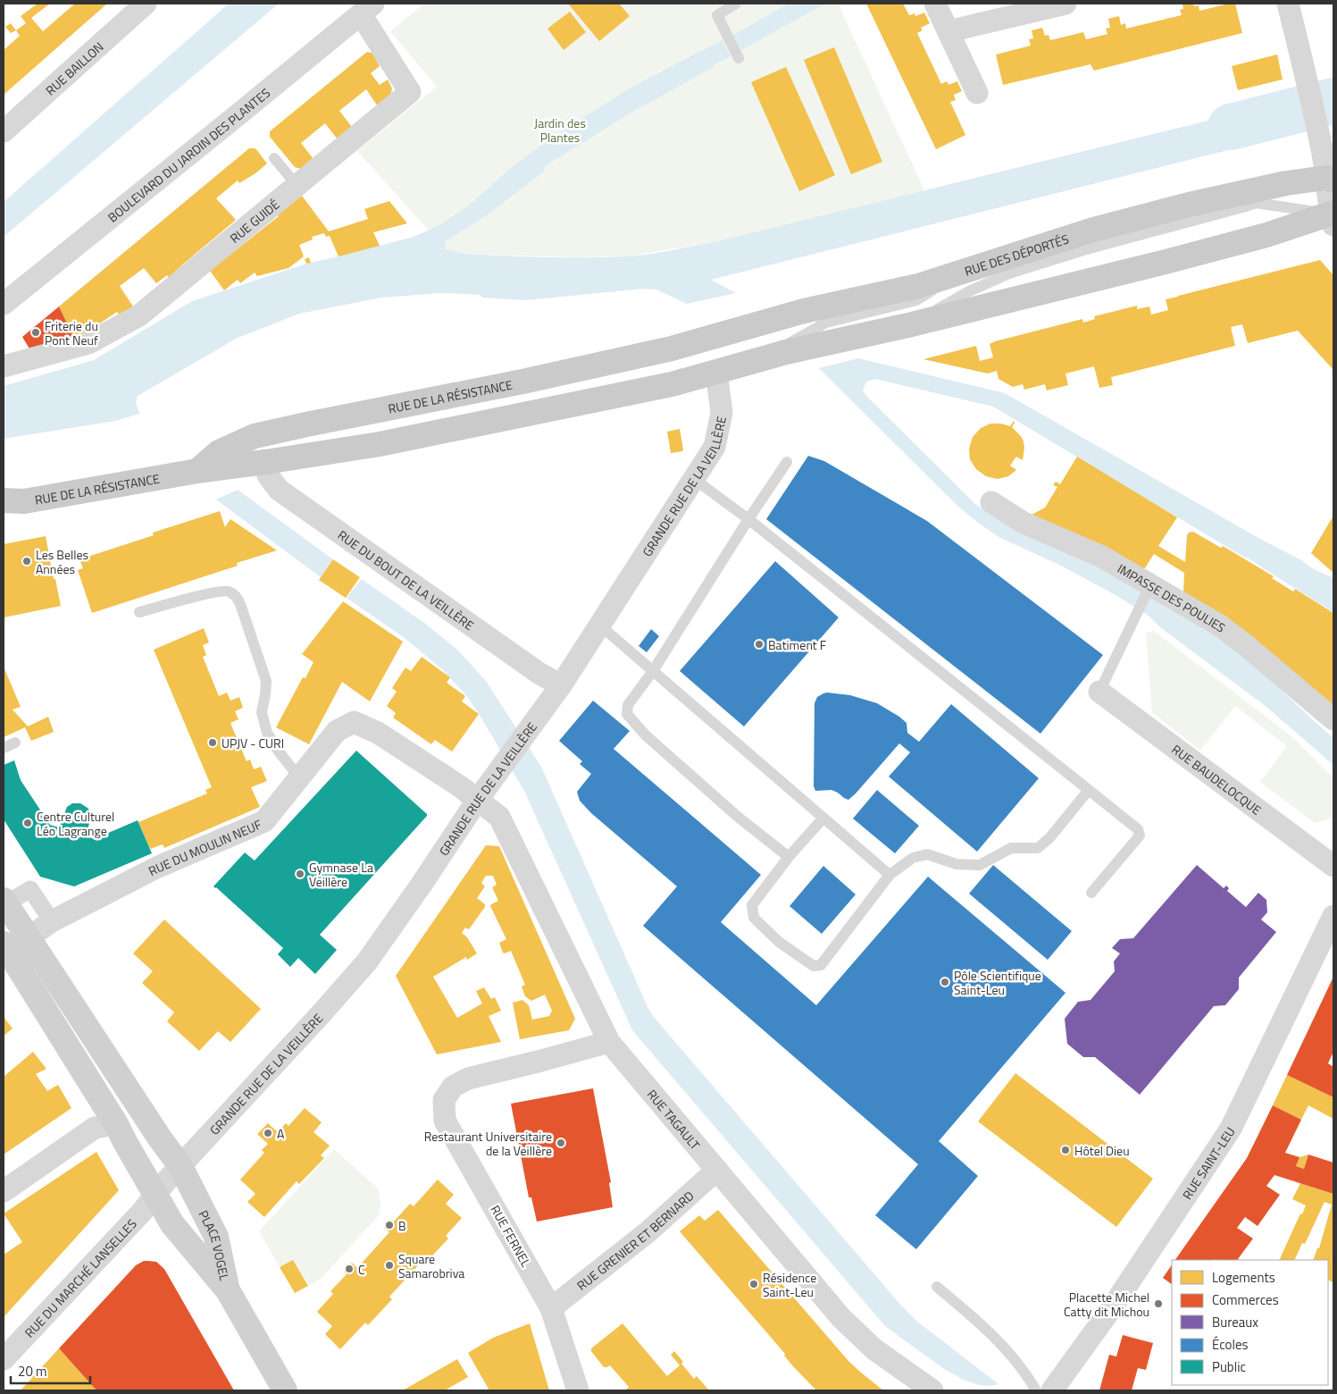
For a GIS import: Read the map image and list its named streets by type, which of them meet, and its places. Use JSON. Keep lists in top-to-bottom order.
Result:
{
  "streets": {
    "main road": ["RUE DES DÉPORTÉS", "RUE DE LA RÉSISTANCE", "PLACE VOGEL"],
    "street": [
      "RUE BAILLON",
      "BOULEVARD DU JARDIN DES PLANTES",
      "RUE GUIDÉ",
      "GRANDE RUE DE LA VEILLÈRE",
      "RUE DU BOUT DE LA VEILLÈRE",
      "IMPASSE DES POULIES",
      "RUE BAUDELOCQUE",
      "RUE DU MOULIN NEUF",
      "RUE TAGAULT",
      "RUE SAINT-LEU",
      "RUE FERNEL",
      "RUE GRENIER ET BERNARD",
      "RUE DU MARCHÉ LANSELLES"
    ]
  },
  "crossings": [
    ["BOULEVARD DU JARDIN DES PLANTES", "RUE GUIDÉ"],
    ["RUE DES DÉPORTÉS", "RUE DE LA RÉSISTANCE"],
    ["RUE DE LA RÉSISTANCE", "GRANDE RUE DE LA VEILLÈRE"],
    ["RUE DE LA RÉSISTANCE", "RUE DU BOUT DE LA VEILLÈRE"],
    ["GRANDE RUE DE LA VEILLÈRE", "RUE DU BOUT DE LA VEILLÈRE"],
    ["GRANDE RUE DE LA VEILLÈRE", "RUE TAGAULT"],
    ["GRANDE RUE DE LA VEILLÈRE", "PLACE VOGEL"],
    ["GRANDE RUE DE LA VEILLÈRE", "RUE DU MARCHÉ LANSELLES"],
    ["RUE DU MOULIN NEUF", "RUE TAGAULT"],
    ["RUE DU MOULIN NEUF", "PLACE VOGEL"],
    ["RUE TAGAULT", "RUE FERNEL"],
    ["RUE TAGAULT", "RUE GRENIER ET BERNARD"],
    ["RUE FERNEL", "RUE GRENIER ET BERNARD"],
    ["PLACE VOGEL", "RUE DU MARCHÉ LANSELLES"]
  ],
  "parks": ["Jardin des Plantes"],
  "places": [
    "Friterie du Pont Neuf",
    "Les Belles Années",
    "Batiment F",
    "UPJV - CURI",
    "Centre Culturel Léo Lagrange",
    "Gymnase La Veillère",
    "Pôle Scientifique Saint-Leu",
    "A",
    "Restaurant Universitaire de la Veillère",
    "Hôtel Dieu",
    "B",
    "Square Samarobriva",
    "C",
    "Résidence Saint-Leu",
    "Placette Michel Catty dit Michou"
  ],
  "legend": [
    "Logements",
    "Commerces",
    "Bureaux",
    "Écoles",
    "Public"
  ],
  "scale_bar": "20 m"
}
